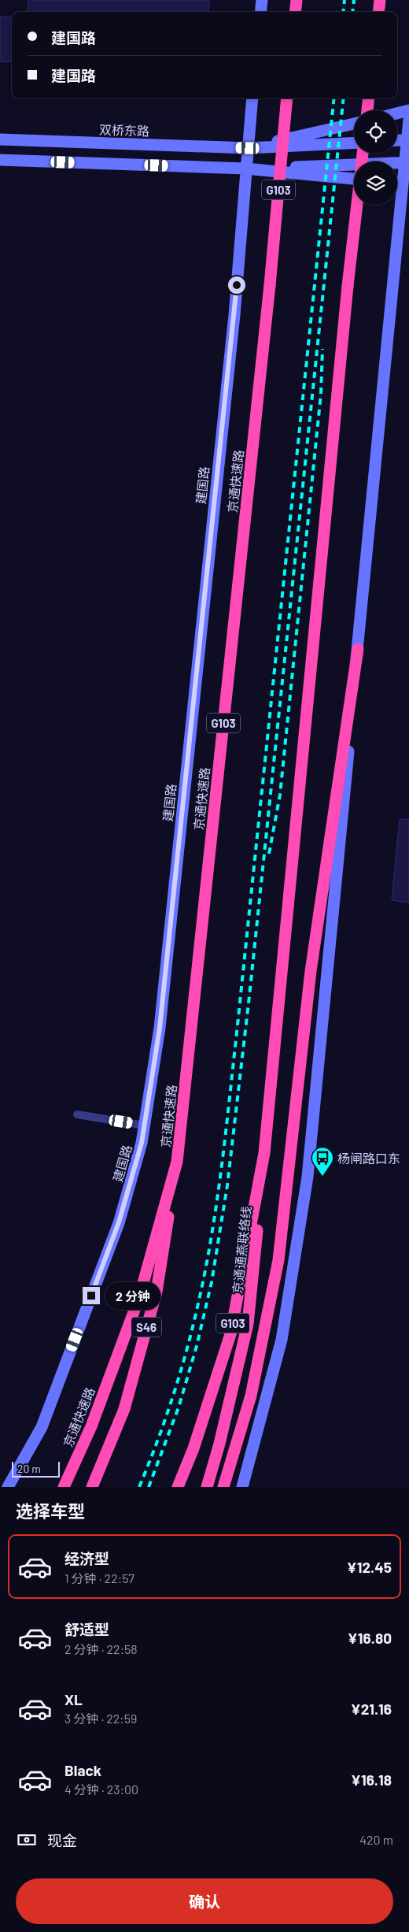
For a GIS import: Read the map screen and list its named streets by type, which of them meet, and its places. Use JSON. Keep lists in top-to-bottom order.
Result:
{
  "streets": {
    "highway": [
      "G103",
      "京通快速路",
      "京通通燕联络线",
      "S46"
    ],
    "main road": ["双桥东路", "建国路"]
  },
  "crossings": [
    ["双桥东路", "建国路"],
    ["G103", "京通通燕联络线"],
    ["京通快速路", "S46"]
  ],
  "places": {
    "bus stop": ["杨闸路口东"]
  },
  "scale_bar": "20 m",
  "page": {
    "banner": ["建国路", "建国路"],
    "bubble": "2 分钟",
    "scale": "20 m",
    "heading": "选择车型",
    "list": [
      {
        "name": "经济型",
        "note": "1 分钟 · 22:57",
        "value": "¥12.45"
      },
      {
        "name": "舒适型",
        "note": "2 分钟 · 22:58",
        "value": "¥16.80"
      },
      {
        "name": "XL",
        "note": "3 分钟 · 22:59",
        "value": "¥21.16"
      },
      {
        "name": "Black",
        "note": "4 分钟 · 23:00",
        "value": "¥16.18"
      }
    ],
    "pay": ["现金", "420 m"],
    "buttons": "确认"
  }
}
